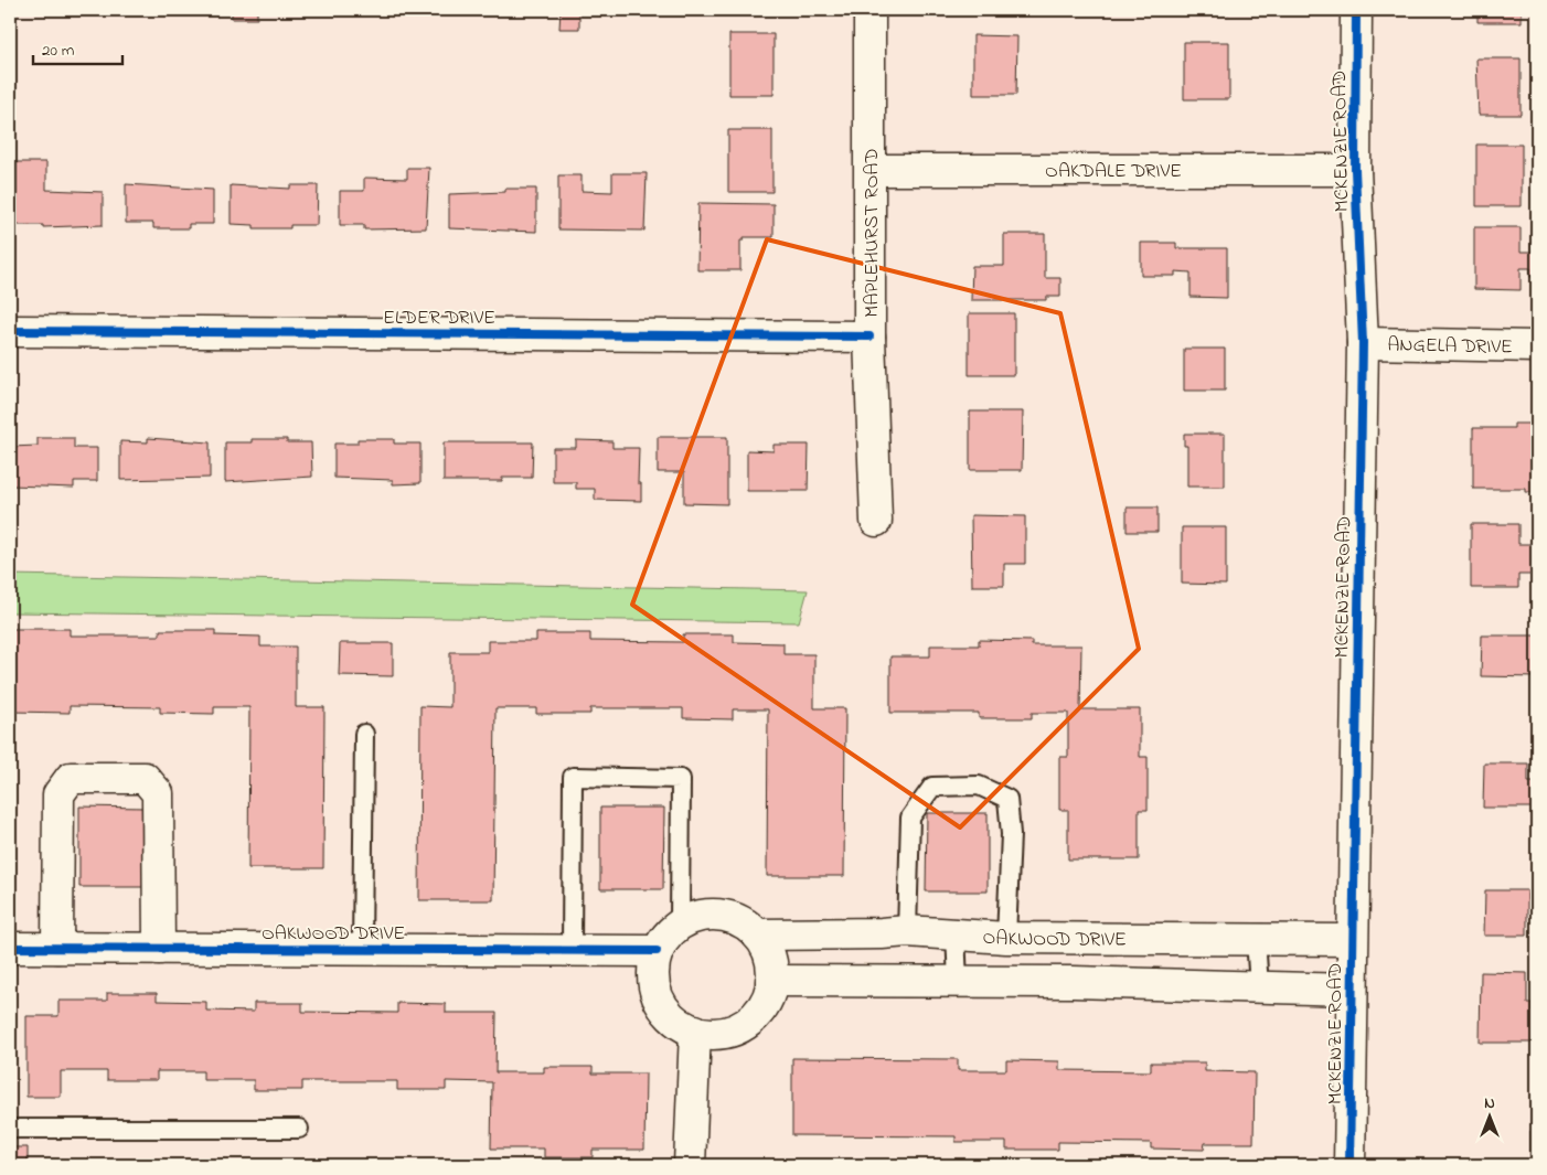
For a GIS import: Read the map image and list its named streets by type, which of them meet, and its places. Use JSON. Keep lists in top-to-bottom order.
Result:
{
  "streets": {
    "street": [
      "MCKENZIE ROAD",
      "OAKDALE DRIVE",
      "MAPLEHURST ROAD",
      "ELDER DRIVE",
      "ANGELA DRIVE",
      "OAKWOOD DRIVE"
    ]
  },
  "crossings": [
    ["MCKENZIE ROAD", "OAKDALE DRIVE"],
    ["MCKENZIE ROAD", "ANGELA DRIVE"],
    ["MCKENZIE ROAD", "OAKWOOD DRIVE"],
    ["OAKDALE DRIVE", "MAPLEHURST ROAD"],
    ["MAPLEHURST ROAD", "ELDER DRIVE"]
  ],
  "scale_bar": "20 m",
  "north": "top"
}
